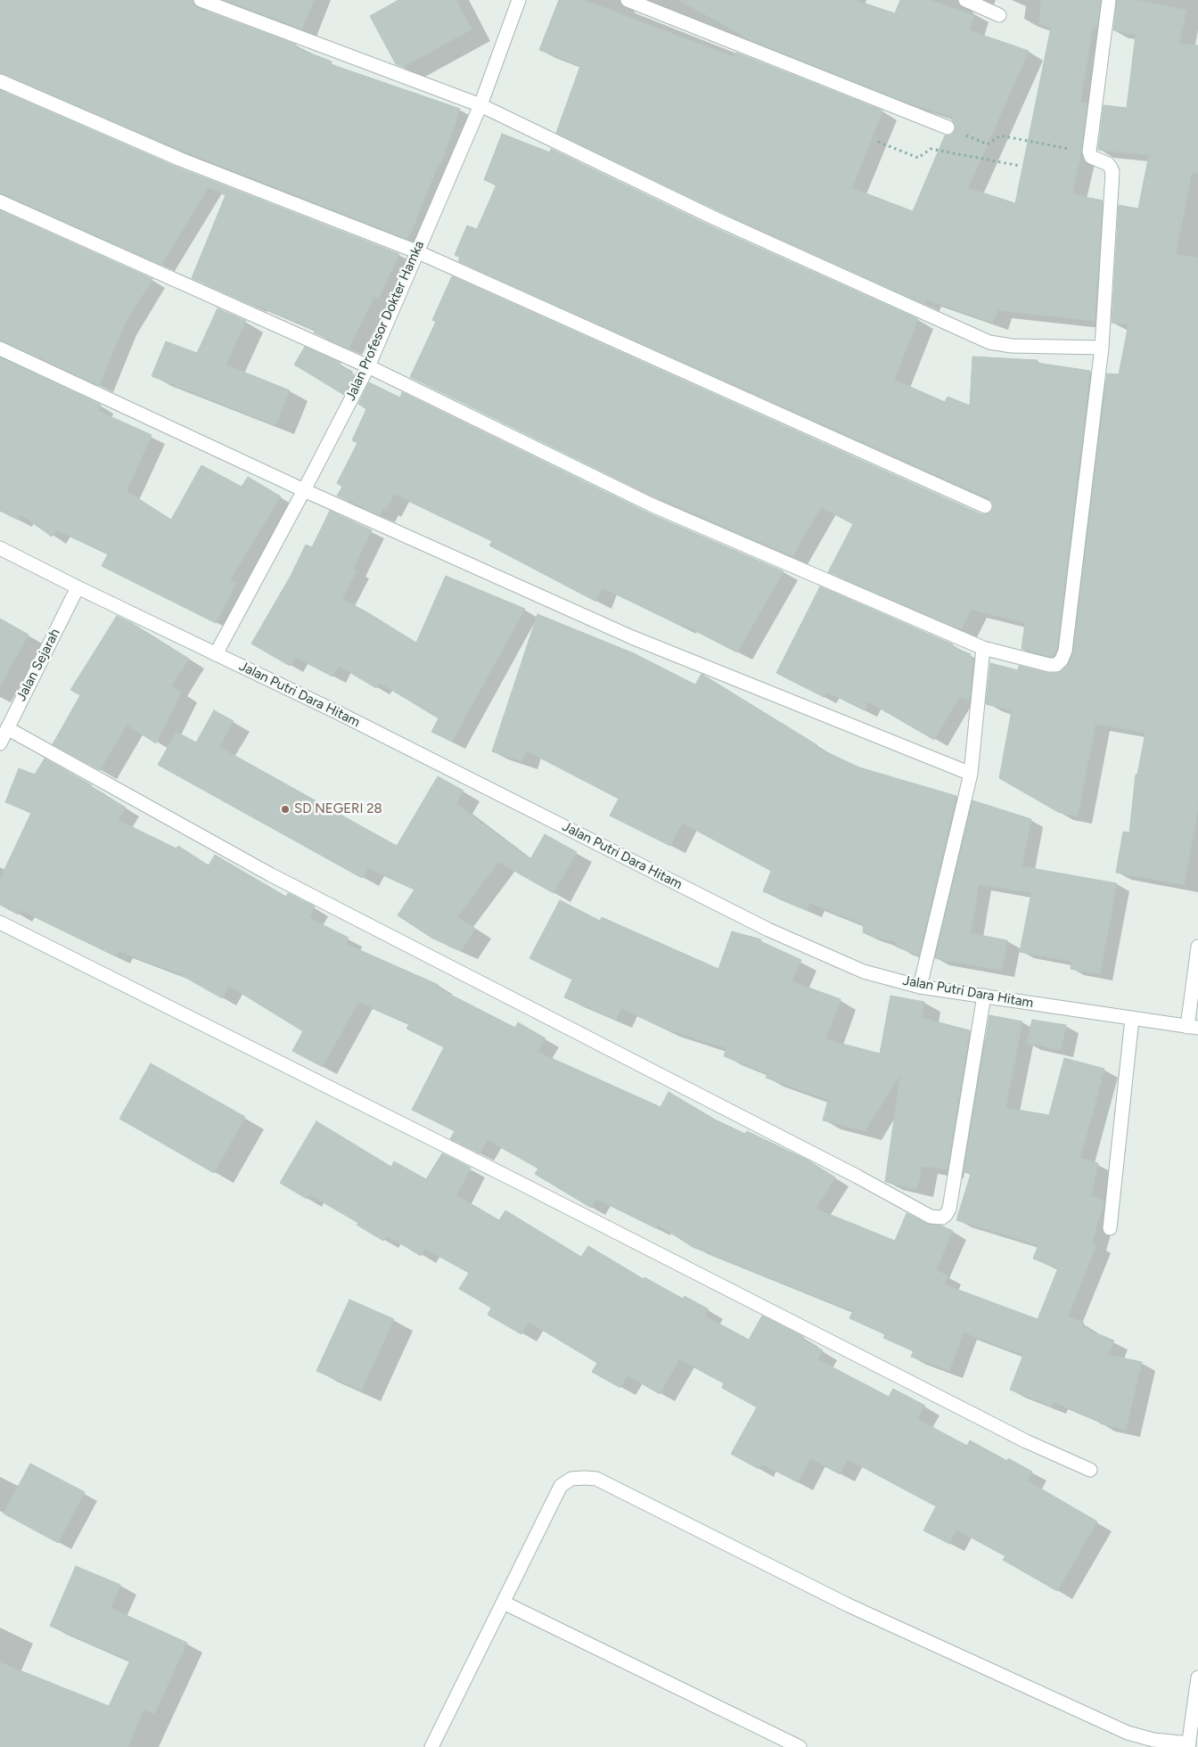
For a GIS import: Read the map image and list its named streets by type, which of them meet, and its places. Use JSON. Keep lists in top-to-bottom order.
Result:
{
  "streets": {
    "street": ["Jalan Profesor Dokter Hamka", "Jalan Sejarah", "Jalan Putri Dara Hitam"]
  },
  "crossings": [
    ["Jalan Profesor Dokter Hamka", "Jalan Putri Dara Hitam"],
    ["Jalan Sejarah", "Jalan Putri Dara Hitam"]
  ],
  "places": ["SD NEGERI 28"]
}
